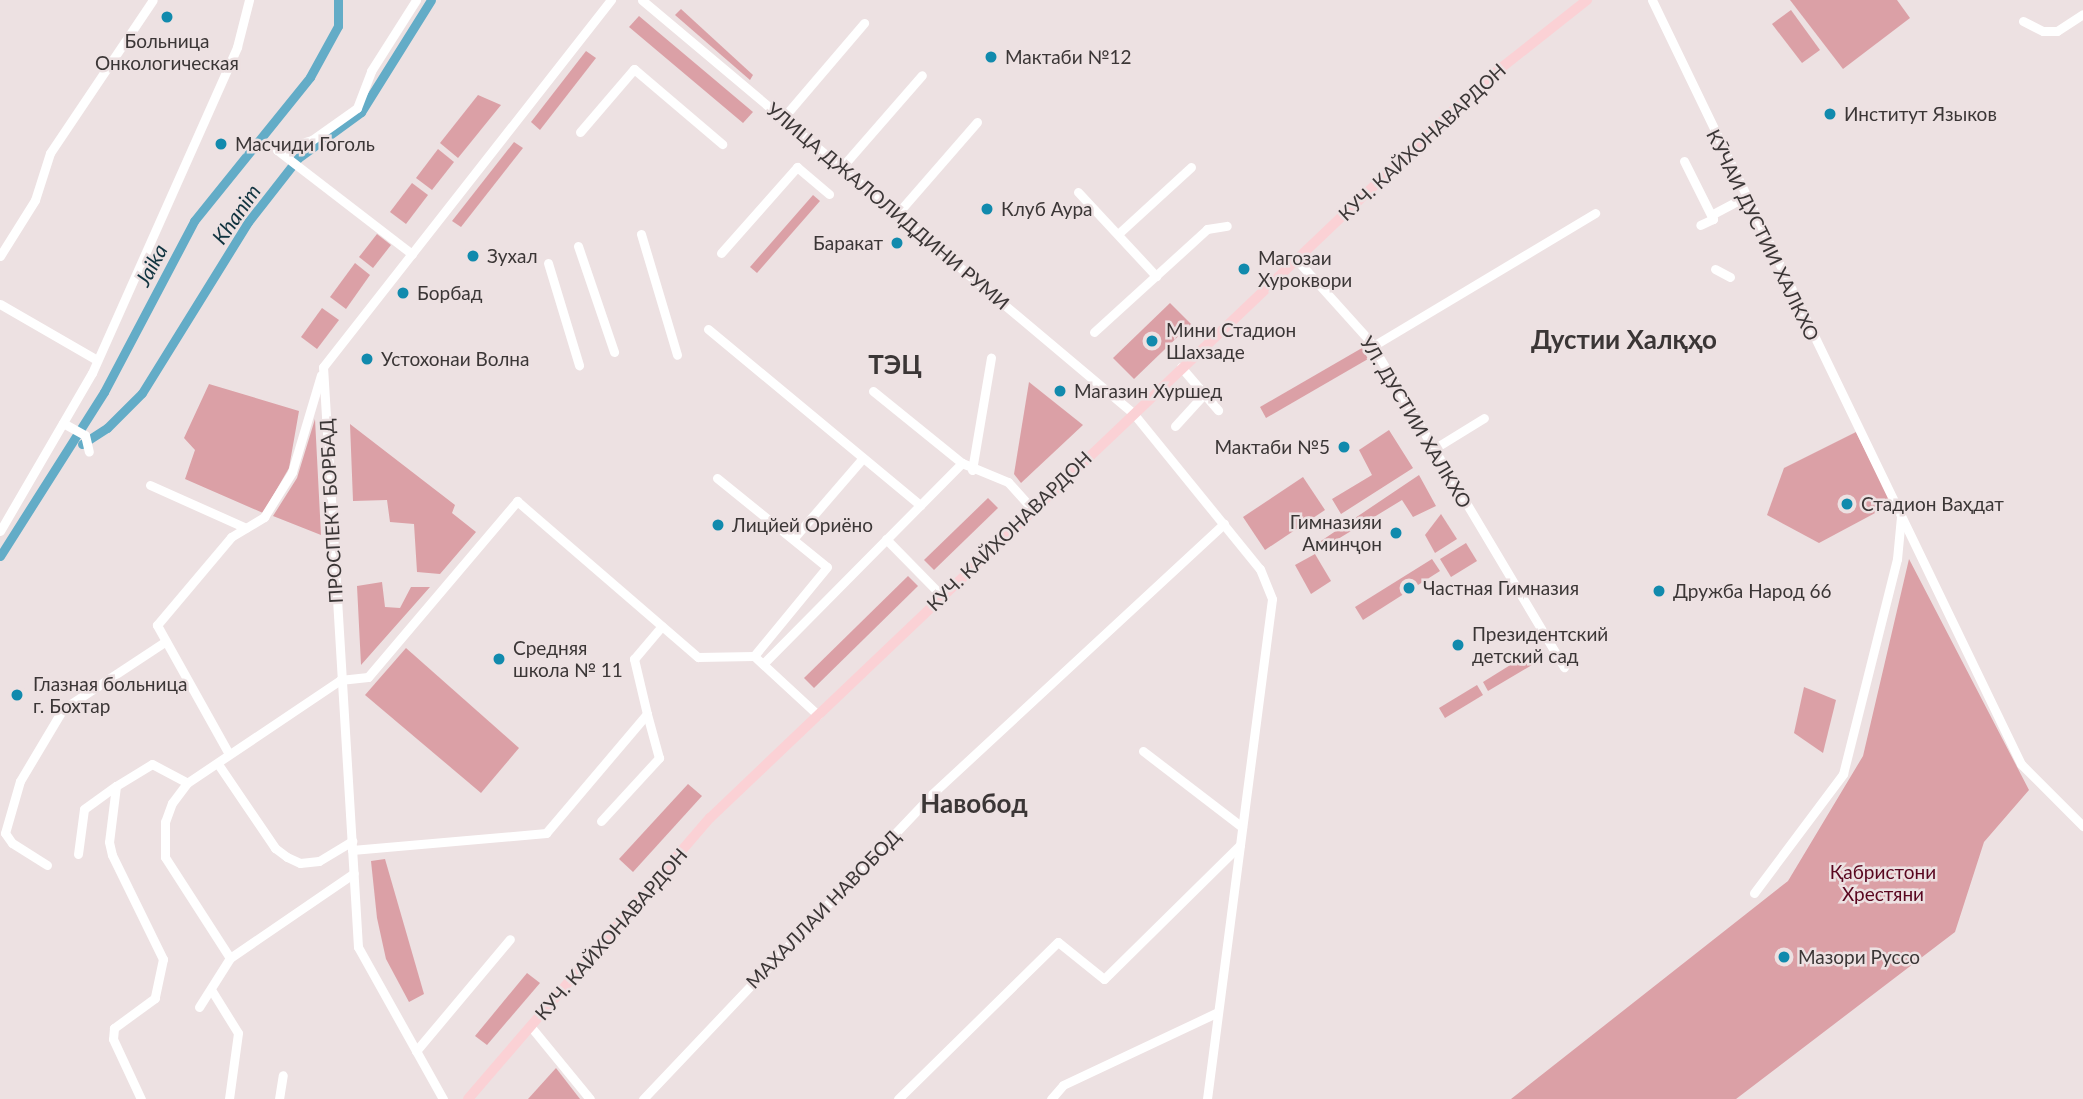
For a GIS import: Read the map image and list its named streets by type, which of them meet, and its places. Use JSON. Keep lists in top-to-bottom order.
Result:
{
  "streets": {
    "main road": ["КУЧ. КАЙХОНАВАРДОН"],
    "street": [
      "УЛИЦА ДЖАЛОЛИДДИНИ РУМИ",
      "КӮЧАИ ДУСТИИ ХАЛКХО",
      "УЛ. ДУСТИИ ХАЛКХО",
      "ПРОСПЕКТ БОРБАД",
      "МАХАЛЛАИ НАВОБОД"
    ]
  },
  "crossings": [
    ["КУЧ. КАЙХОНАВАРДОН", "УЛИЦА ДЖАЛОЛИДДИНИ РУМИ"],
    ["КУЧ. КАЙХОНАВАРДОН", "УЛ. ДУСТИИ ХАЛКХО"],
    ["УЛИЦА ДЖАЛОЛИДДИНИ РУМИ", "МАХАЛЛАИ НАВОБОД"]
  ],
  "districts": ["Дустии Халқҳо", "ТЭЦ", "Навобод"],
  "water": ["Khanim", "Jaika"],
  "parks": ["Қабристони Хрестяни"],
  "places": [
    "Больница Онкологическая",
    "Мактаби №12",
    "Институт Языков",
    "Масчиди Гоголь",
    "Клуб Аура",
    "Баракат",
    "Зухал",
    "Магозаи Хуроквори",
    "Борбад",
    "Мини Стадион Шахзаде",
    "Устохонаи Волна",
    "Магазин Хуршед",
    "Мактаби №5",
    "Стадион Ваҳдат",
    "Лицйей Ориёно",
    "Гимназияи Аминҷон",
    "Частная Гимназия",
    "Дружба Народ 66",
    "Президентский детский сад",
    "Средняя школа № 11",
    "Глазная больница г. Бохтар",
    "Мазори Руссо"
  ]
}
